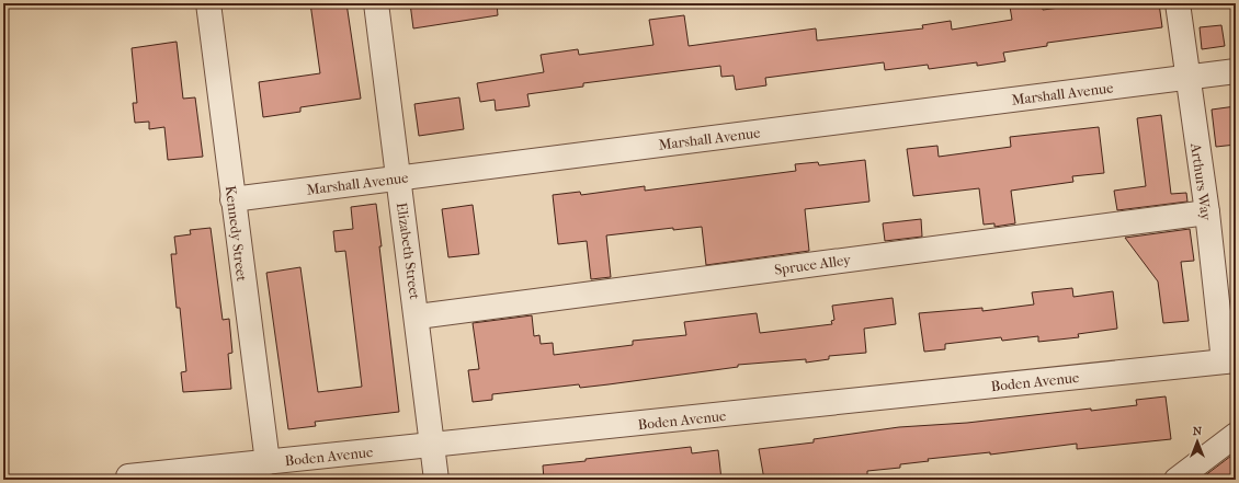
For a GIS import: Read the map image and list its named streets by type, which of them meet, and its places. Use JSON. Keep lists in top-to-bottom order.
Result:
{
  "streets": {
    "street": [
      "Marshall Avenue",
      "Arthurs Way",
      "Kennedy Street",
      "Elizabeth Street",
      "Spruce Alley",
      "Boden Avenue"
    ]
  },
  "crossings": [
    ["Marshall Avenue", "Arthurs Way"],
    ["Marshall Avenue", "Kennedy Street"],
    ["Marshall Avenue", "Elizabeth Street"],
    ["Arthurs Way", "Spruce Alley"],
    ["Arthurs Way", "Boden Avenue"],
    ["Kennedy Street", "Boden Avenue"],
    ["Elizabeth Street", "Spruce Alley"],
    ["Elizabeth Street", "Boden Avenue"]
  ],
  "north": "top"
}
